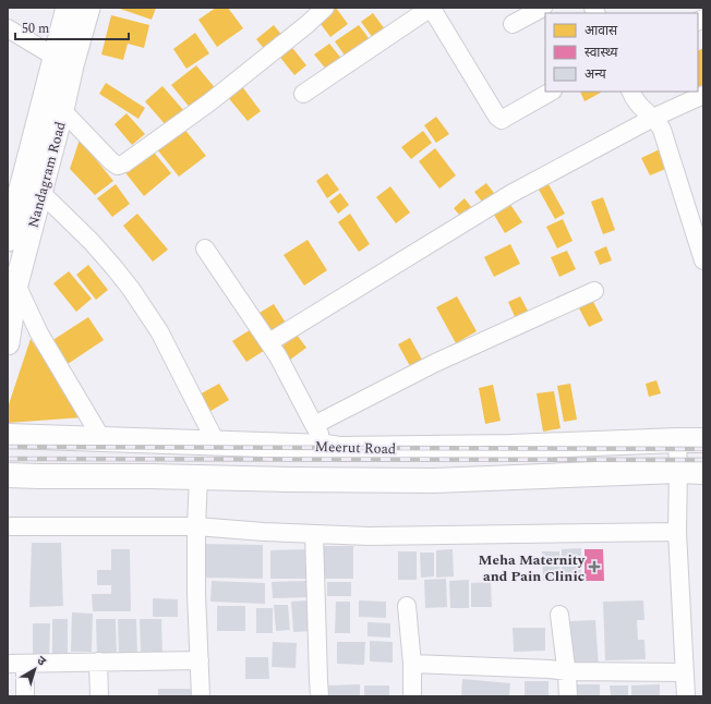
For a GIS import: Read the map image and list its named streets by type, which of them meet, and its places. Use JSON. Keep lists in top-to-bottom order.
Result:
{
  "streets": {
    "main road": ["Meerut Road"],
    "street": ["Nandagram Road"]
  },
  "places": {
    "health": ["Meha Maternity and Pain Clinic"]
  },
  "legend": ["आवास", "स्वास्थ्य", "अन्य"],
  "scale_bar": "50 m",
  "north": "top right"
}
